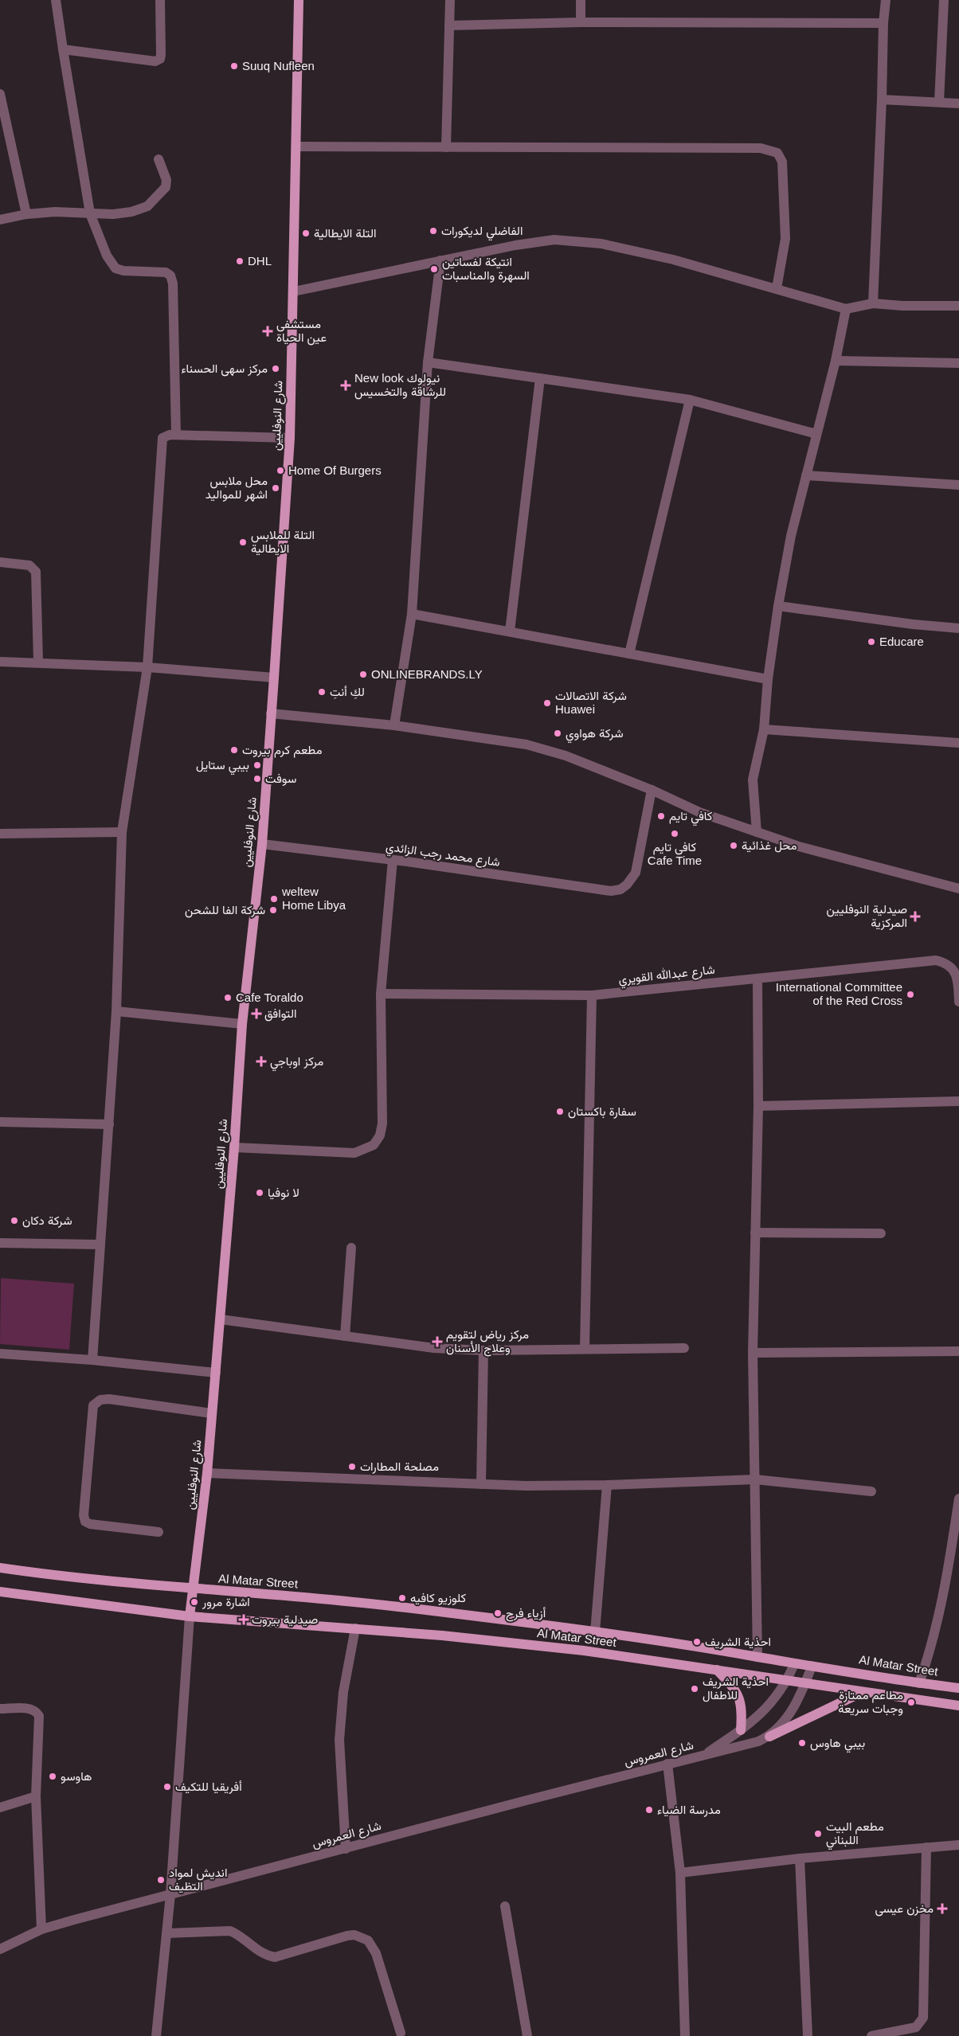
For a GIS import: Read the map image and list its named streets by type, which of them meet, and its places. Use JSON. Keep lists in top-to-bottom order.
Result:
{
  "streets": {
    "main road": ["شارع النوفليين", "Al Matar Street"],
    "street": ["شارع محمد رجب الزائدي", "شارع عبدالله القويري", "شارع العمروس"]
  },
  "crossings": [
    ["شارع النوفليين", "شارع محمد رجب الزائدي"],
    ["شارع النوفليين", "Al Matar Street"],
    ["Al Matar Street", "شارع العمروس"]
  ],
  "places": {
    "other": [
      "Suuq Nufleen",
      "الفاضلي لديكورات",
      "التلة الايطالية",
      "DHL",
      "انتيكة لفساتين السهرة والمناسبات",
      "مركز سهى الحسناء",
      "Home Of Burgers",
      "محل ملابس اشهر للمواليد",
      "التلة للملابس الايطالية",
      "Educare",
      "ONLINEBRANDS.LY",
      "لكِ أنتِ",
      "شركة الاتصالات Huawei",
      "شركة هواوي",
      "مطعم كرم بيروت",
      "بيبي ستايل",
      "سوفت",
      "كافي تايم",
      "كافي تايم Cafe Time",
      "محل غذائية",
      "weltew Home Libya",
      "شركة الفا للشحن",
      "International Committee of the Red Cross",
      "Cafe Toraldo",
      "سفارة باكستان",
      "لا نوفيا",
      "شركة دكان",
      "مصلحة المطارات",
      "كلوزيو كافيه",
      "اشارة مرور",
      "أزياء فرح",
      "احذية الشريف",
      "احذية الشريف للاطفال",
      "مطاعم ممتازة وجبات سريعة",
      "بيبي هاوس",
      "هاوسو",
      "أفريقيا للتكيف",
      "مدرسة الضياء",
      "مطعم البيت اللبناني",
      "انديش لمواد التظيف"
    ],
    "health": [
      "مستشفى عين الحياة",
      "New look نيولوك للرشاقة والتخسيس",
      "صيدلية النوفليين المركزية",
      "التوافق",
      "مركز اوباجي",
      "مركز رياض لتقويم وعلاج الأسنان",
      "صيدلية بيروت",
      "مخزن عيسى"
    ]
  }
}
